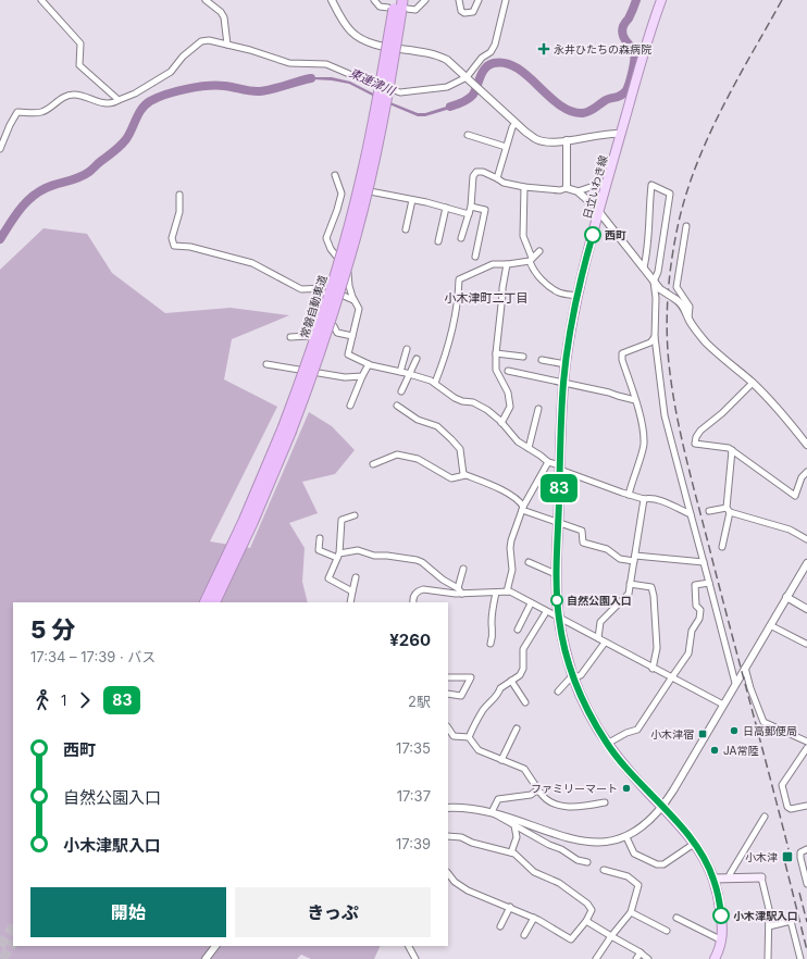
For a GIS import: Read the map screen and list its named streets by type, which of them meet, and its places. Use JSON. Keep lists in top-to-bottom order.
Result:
{
  "streets": {
    "highway": ["常磐自動車道"],
    "main road": ["日立いわき線"]
  },
  "districts": ["小木津町二丁目"],
  "water": ["東連津川"],
  "places": {
    "health": ["永井ひたちの森病院"],
    "other": [
      "西町",
      "自然公園入口",
      "日高郵便局",
      "JA常陸",
      "ファミリーマート",
      "小木津駅入口"
    ],
    "transit": ["小木津宿", "小木津"]
  },
  "lines": ["bus line 83"],
  "page": {
    "on_map": "83",
    "heading": ["5 分", "17:34 – 17:39 · バス", "¥260"],
    "legs": ["1", "83", "2駅"],
    "list": [
      {
        "name": "西町",
        "value": "17:35"
      },
      {
        "name": "自然公園入口",
        "value": "17:37"
      },
      {
        "name": "小木津駅入口",
        "value": "17:39"
      }
    ],
    "buttons": ["開始", "きっぷ"]
  }
}
